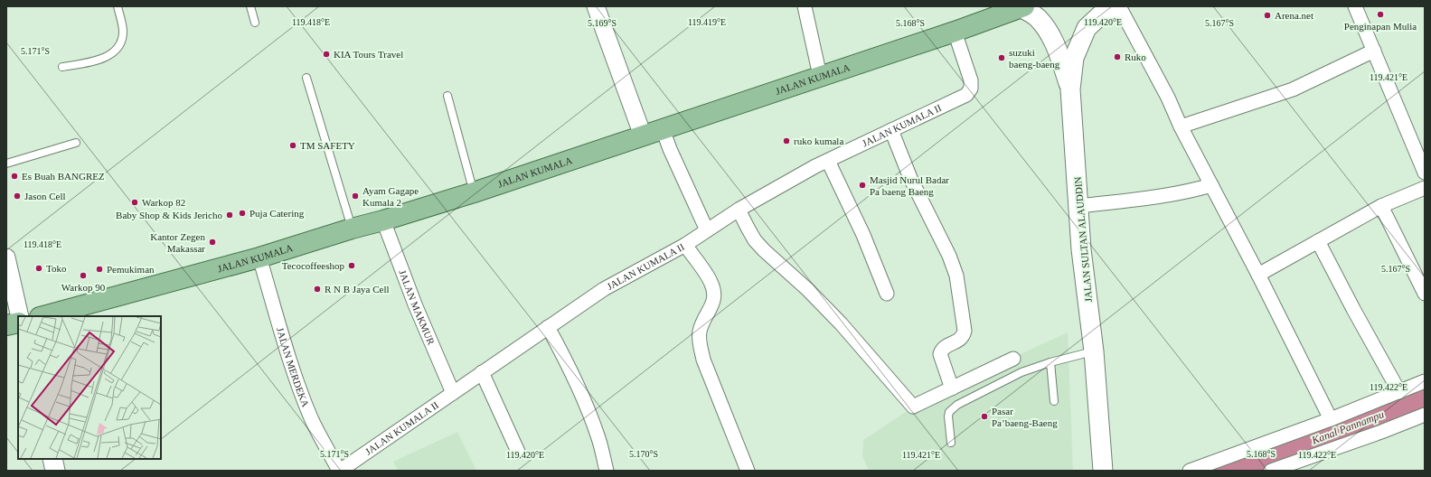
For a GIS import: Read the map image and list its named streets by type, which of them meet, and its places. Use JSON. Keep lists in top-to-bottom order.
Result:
{
  "streets": {
    "main road": ["JALAN KUMALA", "JALAN SULTAN ALAUDDIN"],
    "street": ["JALAN KUMALA II", "JALAN MAKMUR", "JALAN MERDEKA"]
  },
  "crossings": [
    ["JALAN KUMALA", "JALAN KUMALA II"],
    ["JALAN KUMALA", "JALAN MAKMUR"],
    ["JALAN KUMALA", "JALAN MERDEKA"],
    ["JALAN KUMALA II", "JALAN MAKMUR"],
    ["JALAN KUMALA II", "JALAN MERDEKA"]
  ],
  "water": ["Kanal Pannampu"],
  "places": [
    "Penginapan Mulia",
    "Arena.net",
    "KIA Tours Travel",
    "Ruko",
    "suzuki baeng-baeng",
    "ruko kumala",
    "TM SAFETY",
    "Es Buah BANGREZ",
    "Masjid Nurul Badar Pa baeng Baeng",
    "Jason Cell",
    "Ayam Gagape Kumala 2",
    "Warkop 82",
    "Puja Catering",
    "Baby Shop & Kids Jericho",
    "Kantor Zegen Makassar",
    "Tecocoffeeshop",
    "Toko",
    "Pemukiman",
    "Warkop 90",
    "R N B Jaya Cell",
    "Pasar Paʼbaeng-Baeng"
  ],
  "coordinates": [
    "119.418°E",
    "119.419°E",
    "119.420°E",
    "5.169°S",
    "5.167°S",
    "5.168°S",
    "5.171°S",
    "119.421°E",
    "119.422°E",
    "5.170°S"
  ]
}
